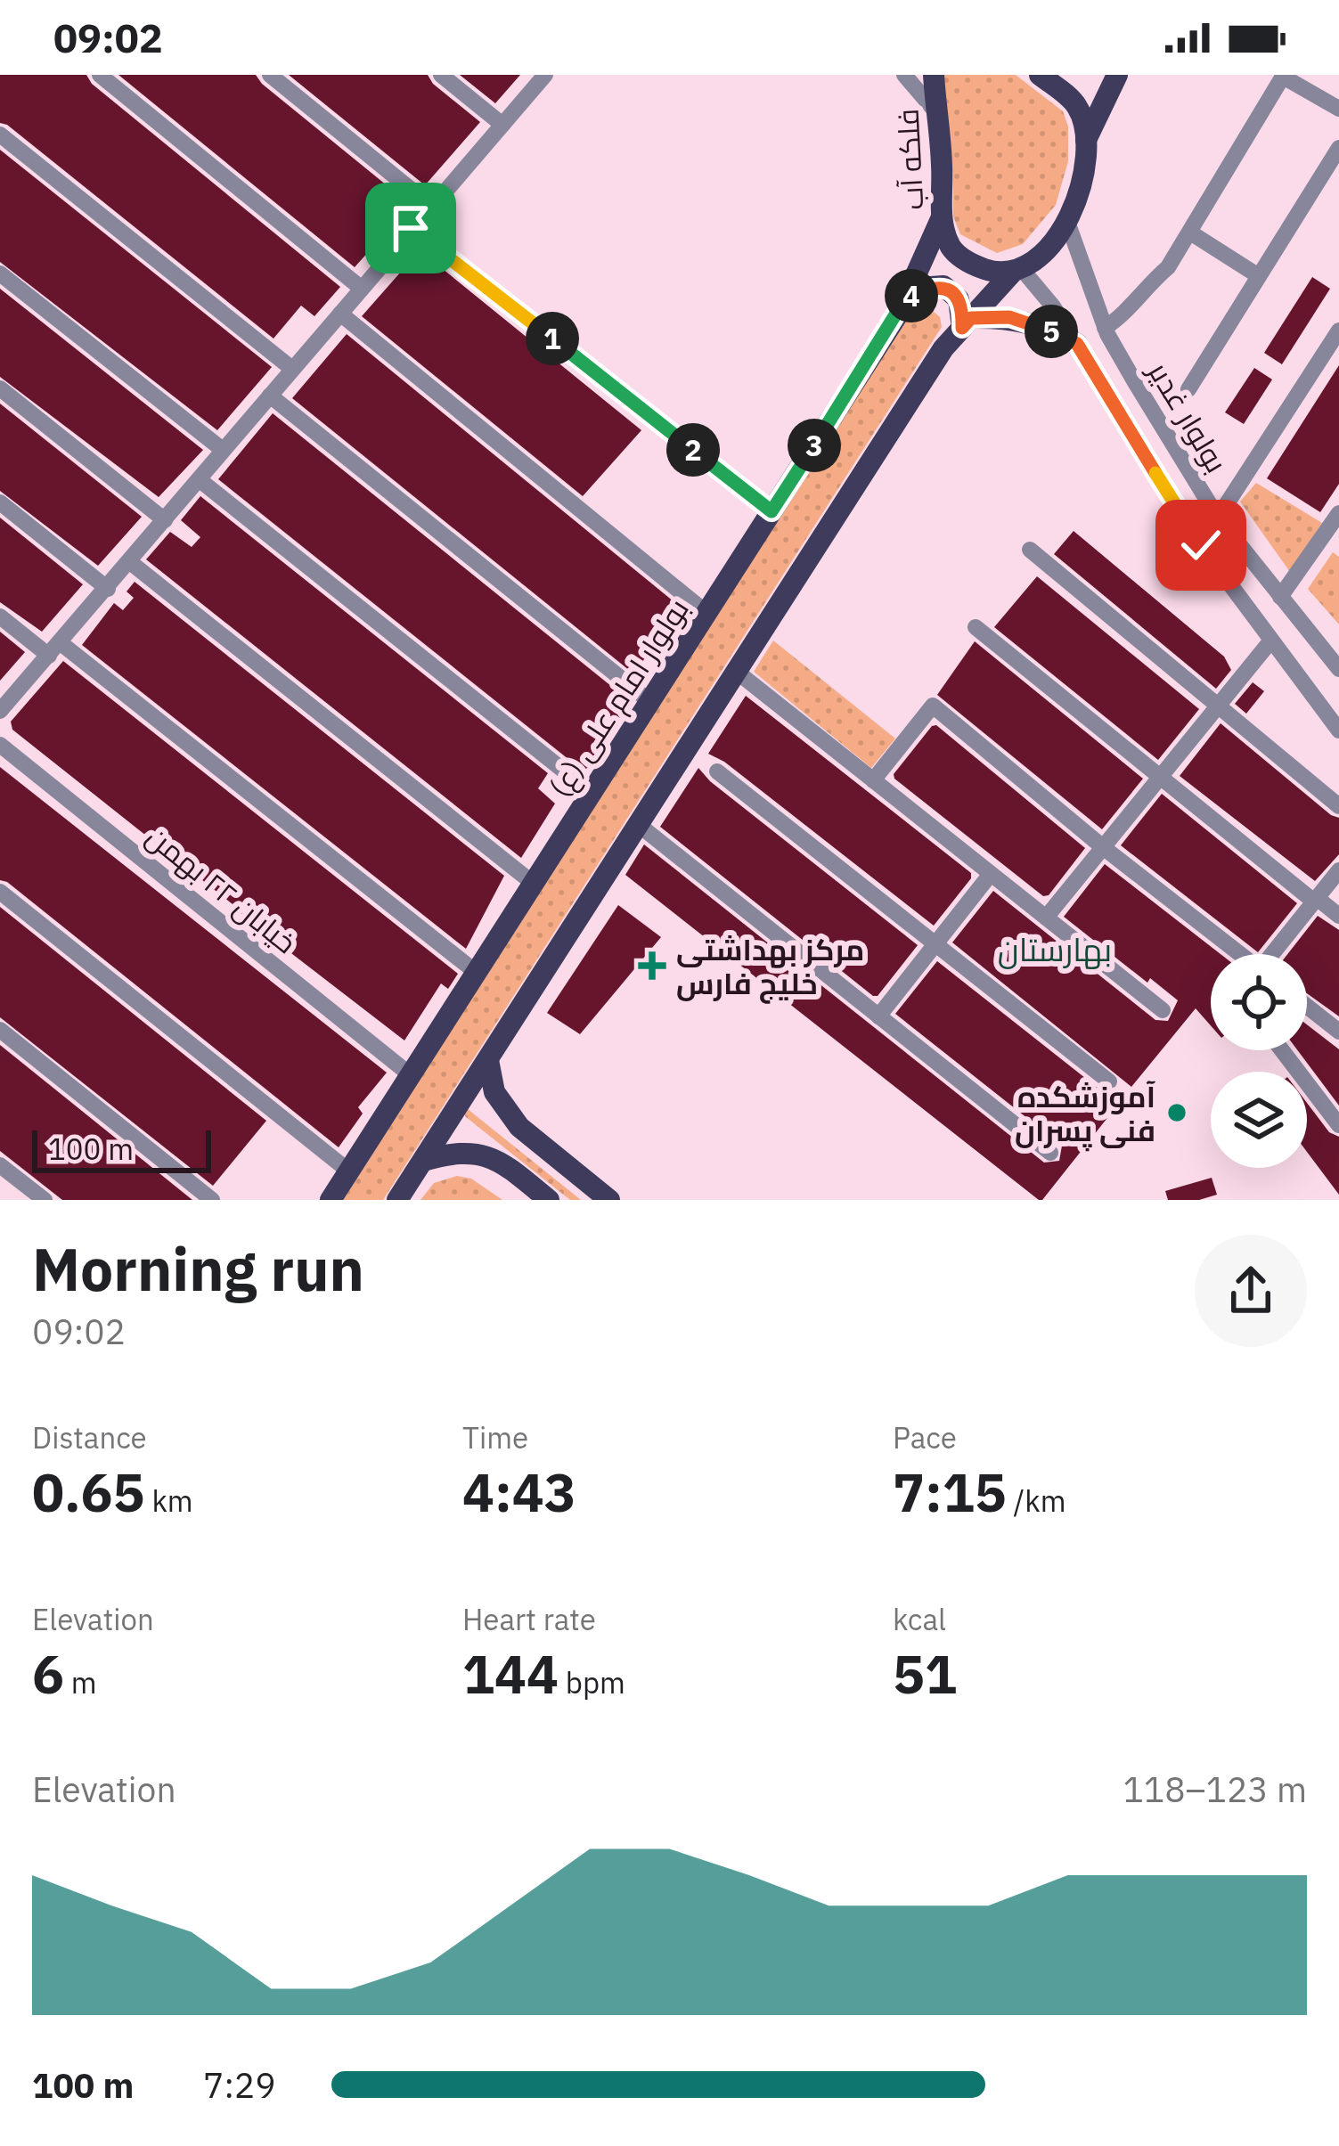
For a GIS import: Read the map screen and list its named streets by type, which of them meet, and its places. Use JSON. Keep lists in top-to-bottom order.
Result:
{
  "streets": {
    "main road": ["فلکه آب", "بولوار امام علی (ع)"],
    "street": ["بولوار غدیر", "خیابان ۲۲ بهمن"]
  },
  "crossings": [
    ["فلکه آب", "بولوار غدیر"],
    ["فلکه آب", "بولوار امام علی (ع)"],
    ["بولوار امام علی (ع)", "خیابان ۲۲ بهمن"]
  ],
  "districts": ["بهارستان"],
  "places": {
    "health": ["مرکز بهداشتی خلیج فارس"],
    "other": ["آموزشکده فنی پسران"]
  },
  "scale_bar": "100 m",
  "page": {
    "status": "09:02",
    "pins": [
      "4",
      "5",
      "1",
      "3",
      "2"
    ],
    "scale": "100 m",
    "heading": ["Morning run", "09:02"],
    "stats": [
      ["Distance", "0.65 km"],
      ["Time", "4:43"],
      ["Pace", "7:15 /km"],
      ["Elevation", "6 m"],
      ["Heart rate", "144 bpm"],
      ["kcal", "51"]
    ],
    "chart": ["Elevation", "118–123 m"],
    "list": [
      {
        "name": "100 m",
        "note": "7:29"
      }
    ]
  }
}
